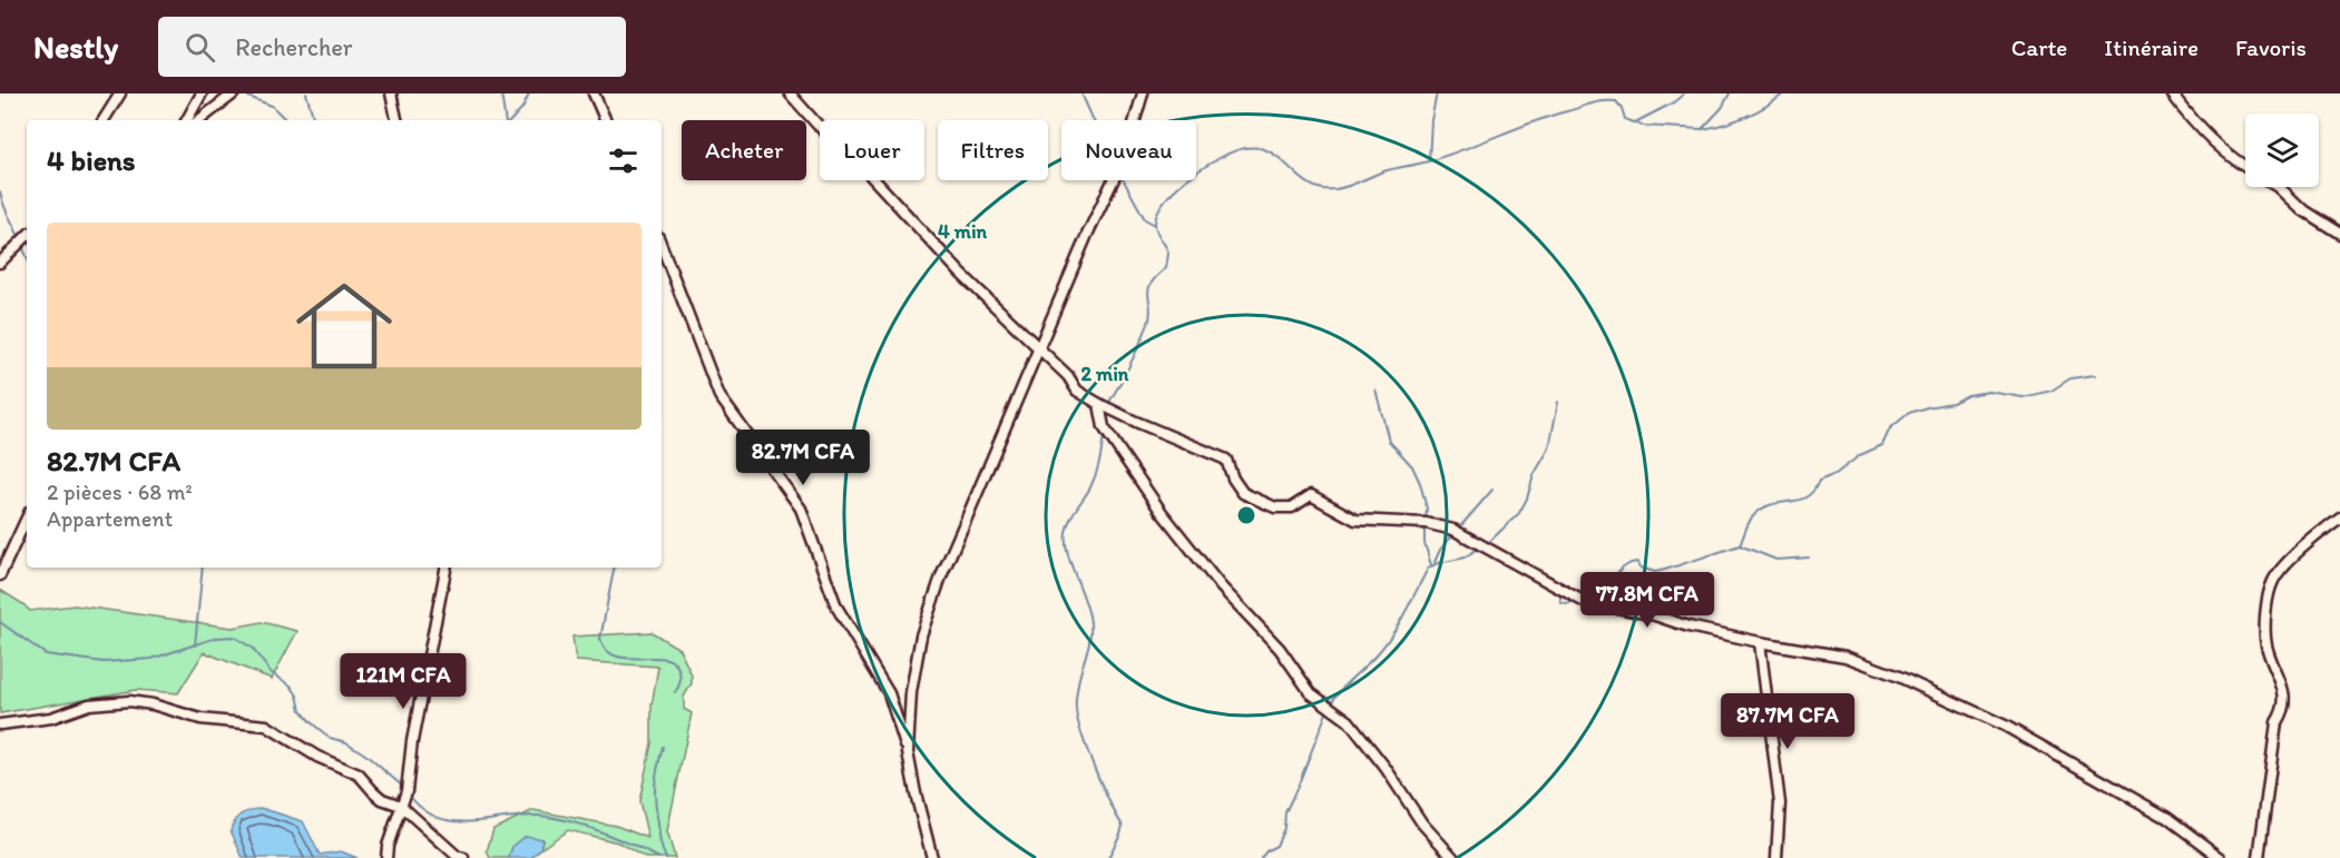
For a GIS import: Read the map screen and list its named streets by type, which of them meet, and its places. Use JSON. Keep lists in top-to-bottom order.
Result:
{
  "page": {
    "header": "Nestly",
    "search": "Rechercher",
    "nav": ["Carte", "Itinéraire", "Favoris"],
    "chip": [
      "Acheter",
      "Louer",
      "Filtres",
      "Nouveau"
    ],
    "heading": "4 biens",
    "list": [
      {
        "name": "82.7M CFA",
        "note": "2 pièces · 68 m² · Appartement"
      }
    ],
    "price": [
      "82.7M CFA",
      "77.8M CFA",
      "121M CFA",
      "87.7M CFA"
    ]
  },
  "rings": ["4 min", "2 min"]
}
